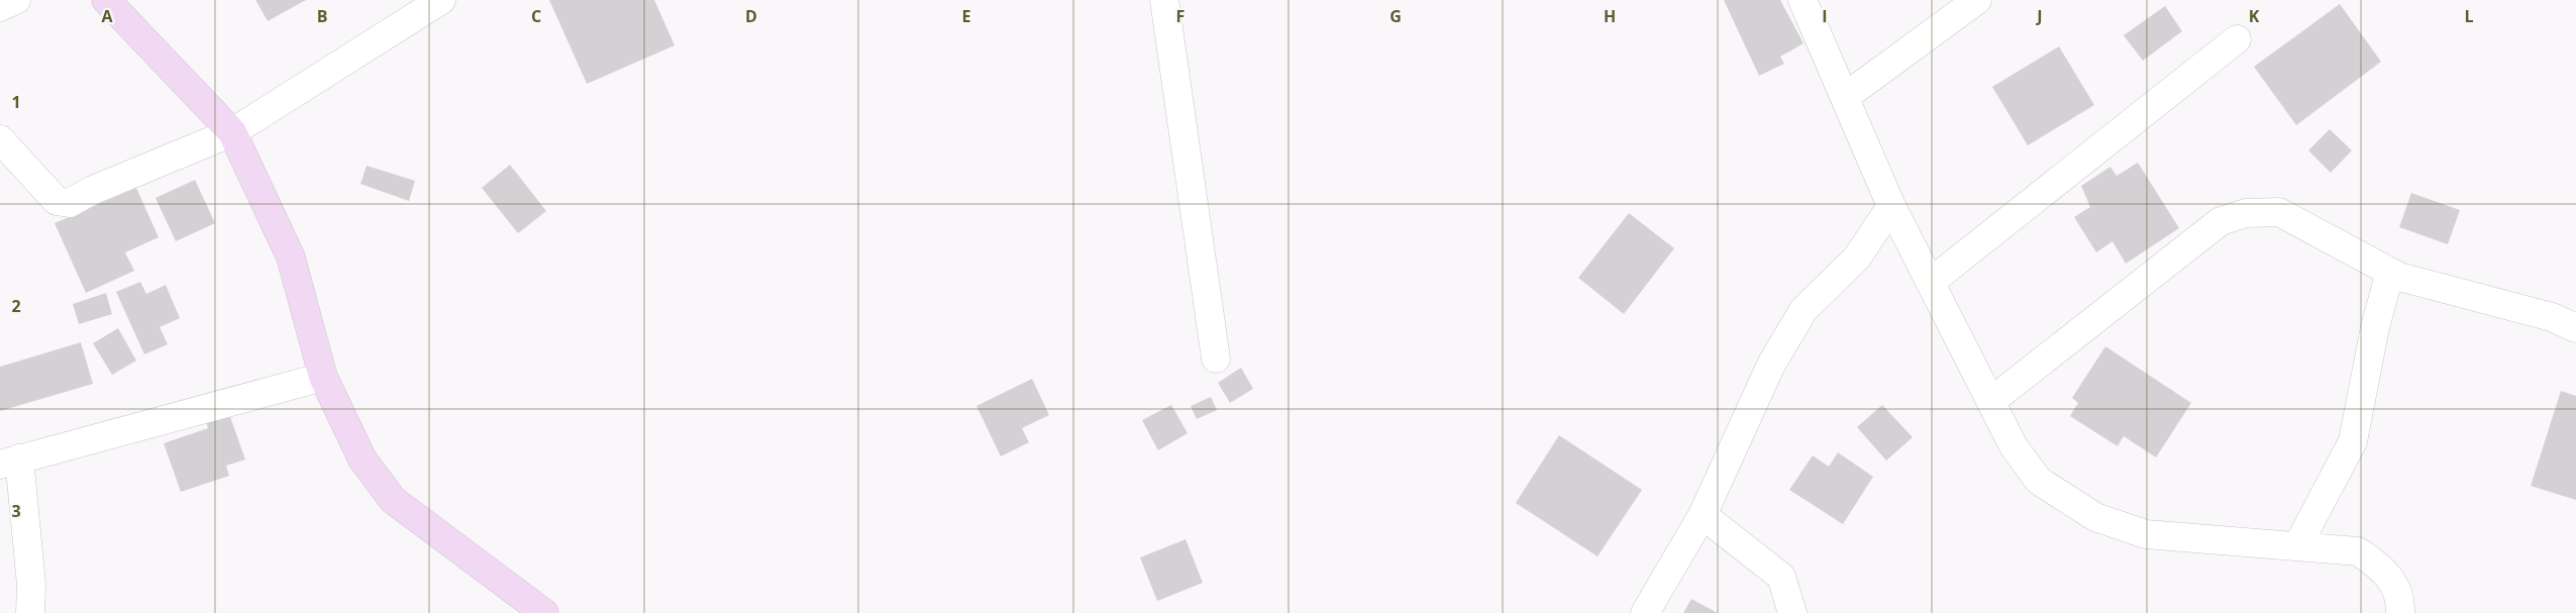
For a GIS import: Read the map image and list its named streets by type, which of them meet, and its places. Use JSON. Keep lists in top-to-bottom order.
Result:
{
  "grid": {
    "columns": [
      "A",
      "B",
      "C",
      "D",
      "E",
      "F",
      "G",
      "H",
      "I",
      "J",
      "K",
      "L"
    ],
    "rows": ["1", "2", "3"]
  }
}
